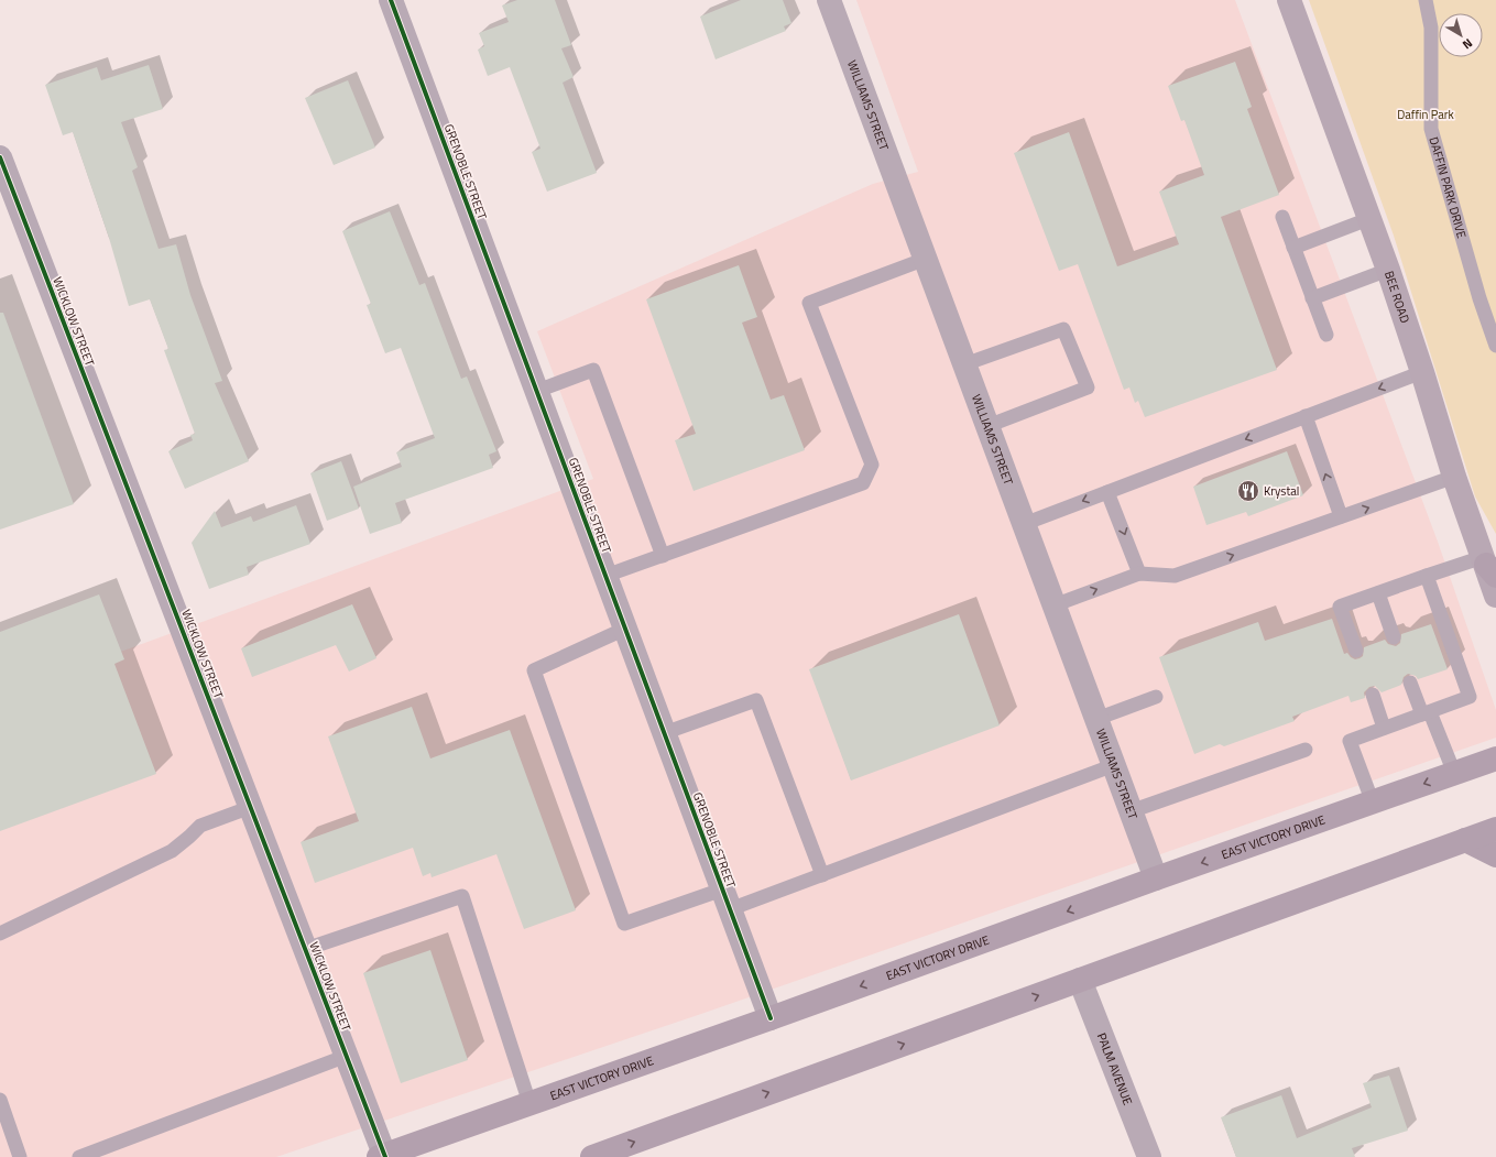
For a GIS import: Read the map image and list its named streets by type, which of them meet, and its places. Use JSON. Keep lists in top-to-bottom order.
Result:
{
  "streets": {
    "main road": ["BEE ROAD", "EAST VICTORY DRIVE"],
    "street": [
      "WILLIAMS STREET",
      "GRENOBLE STREET",
      "WICKLOW STREET",
      "PALM AVENUE"
    ],
    "lane": ["DAFFIN PARK DRIVE"]
  },
  "crossings": [
    ["WILLIAMS STREET", "EAST VICTORY DRIVE"],
    ["GRENOBLE STREET", "EAST VICTORY DRIVE"],
    ["WICKLOW STREET", "EAST VICTORY DRIVE"]
  ],
  "parks": ["Daffin Park"],
  "places": {
    "restaurant": ["Krystal"]
  },
  "north": "bottom right"
}
